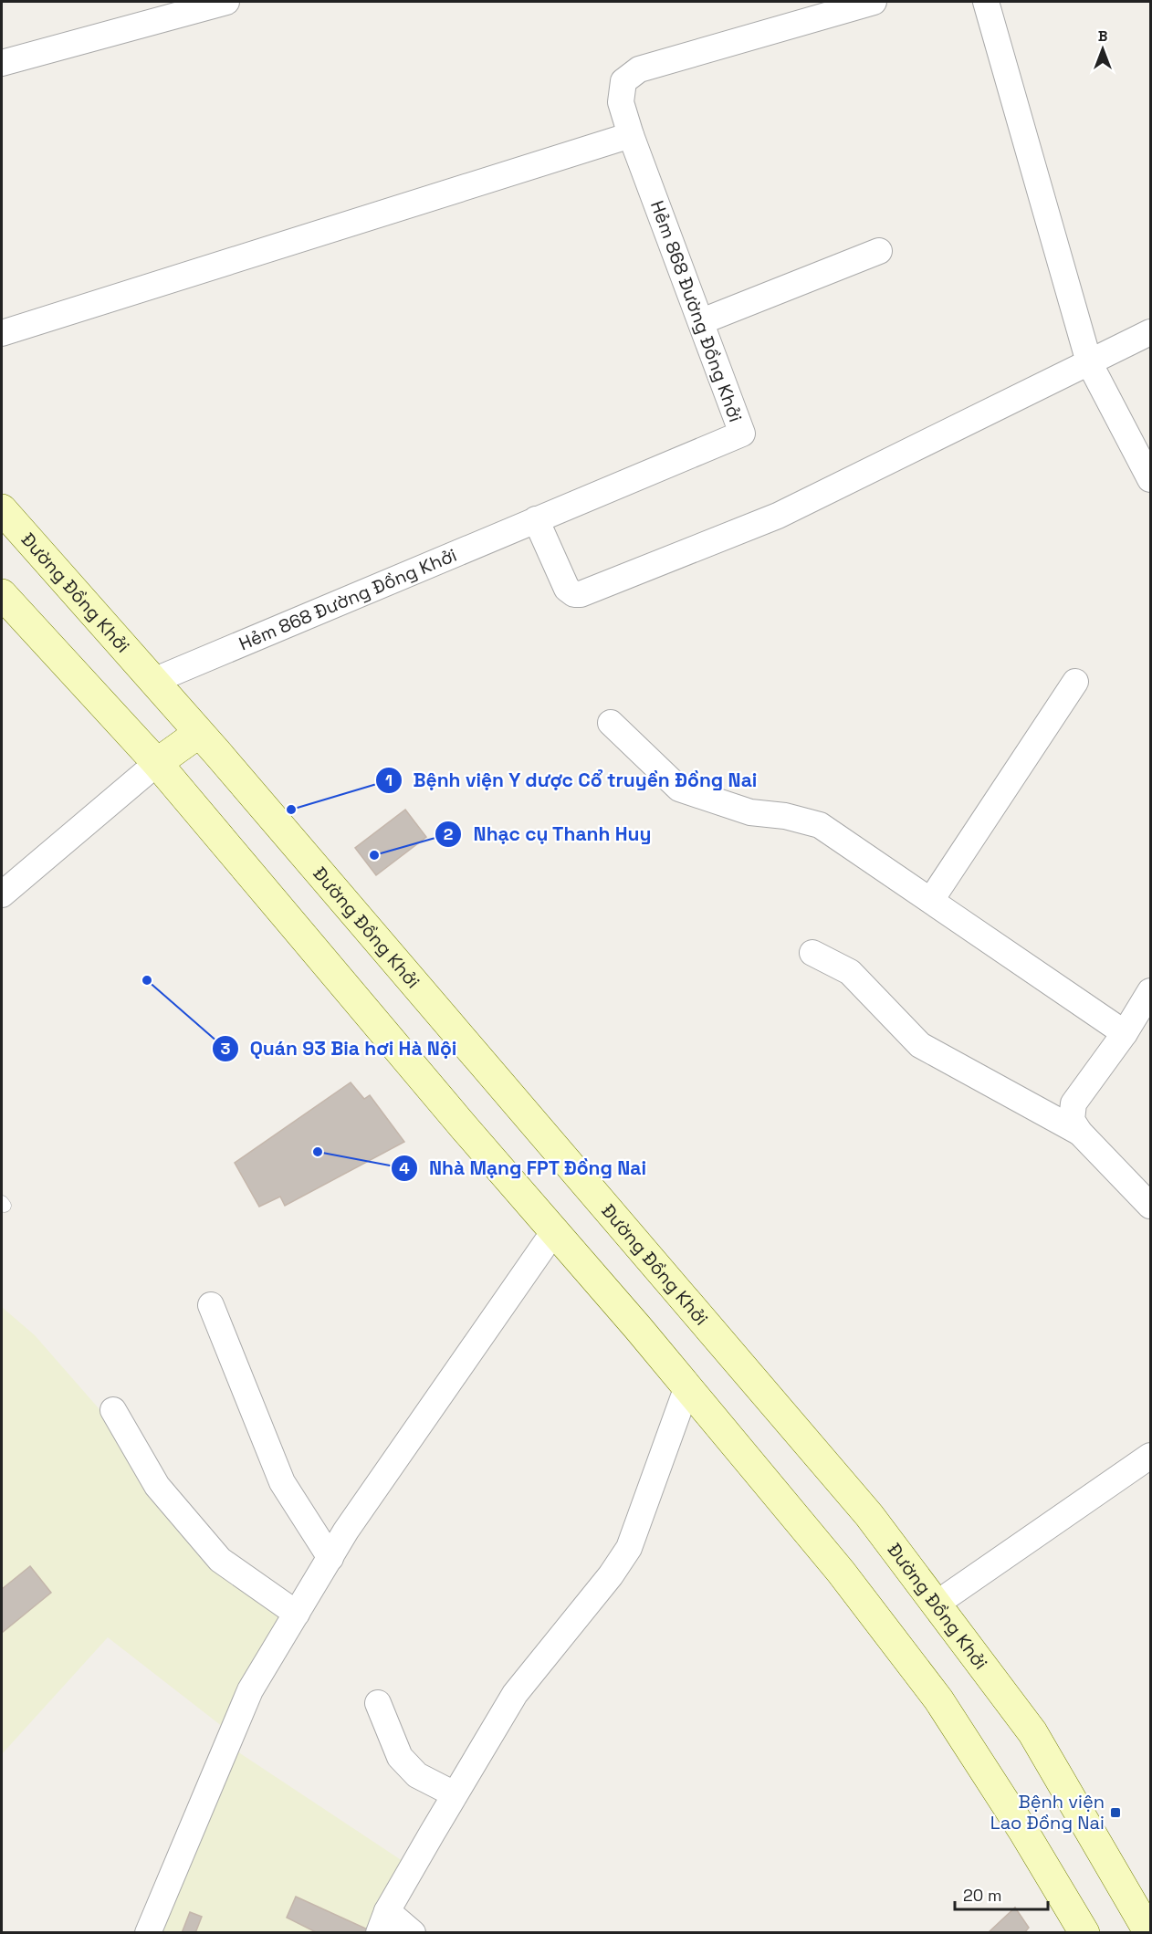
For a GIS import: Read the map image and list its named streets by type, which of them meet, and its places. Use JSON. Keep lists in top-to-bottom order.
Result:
{
  "streets": {
    "main road": ["Đường Đồng Khởi"],
    "street": ["Hẻm 868 Đường Đồng Khởi"]
  },
  "crossings": [
    ["Hẻm 868 Đường Đồng Khởi", "Đường Đồng Khởi"]
  ],
  "places": {
    "other": [
      "Bệnh viện Y dược Cổ truyền Đồng Nai",
      "Nhạc cụ Thanh Huy",
      "Quán 93 Bia hơi Hà Nội",
      "Nhà Mạng FPT Đồng Nai"
    ],
    "transit": ["Bệnh viện Lao Đồng Nai"]
  },
  "scale_bar": "20 m",
  "north": "top"
}
